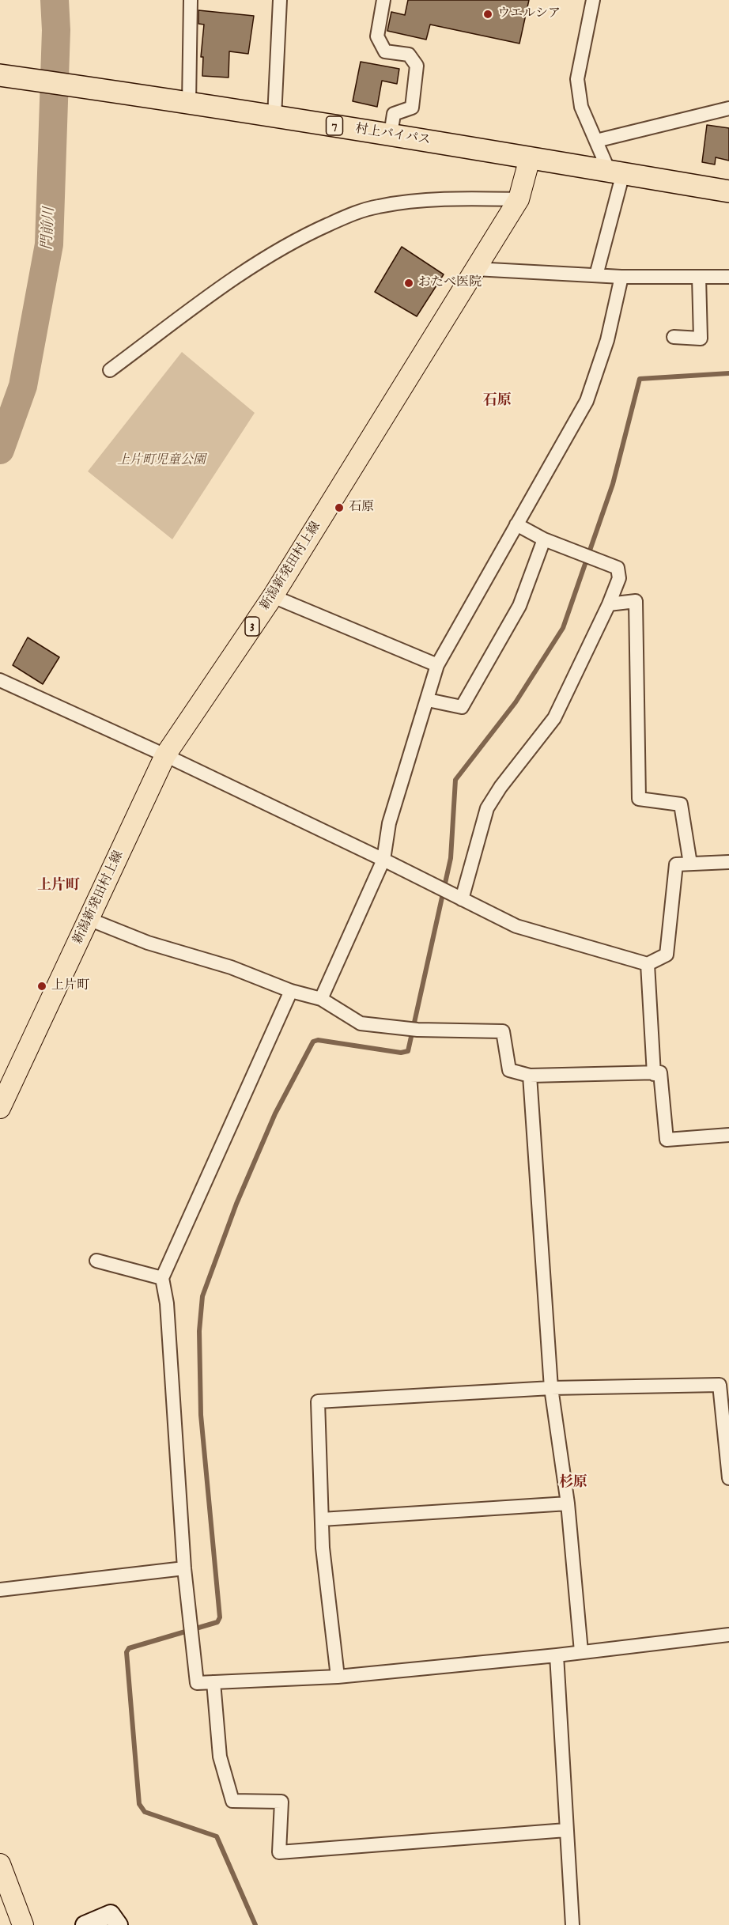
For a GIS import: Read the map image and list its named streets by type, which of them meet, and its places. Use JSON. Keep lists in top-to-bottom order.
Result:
{
  "streets": {
    "highway": ["7", "村上バイパス"],
    "main road": ["新潟新発田村上線", "3"]
  },
  "crossings": [
    ["村上バイパス", "新潟新発田村上線"]
  ],
  "districts": ["石原", "上片町", "杉原"],
  "water": ["門前川"],
  "parks": ["上片町児童公園"],
  "places": [
    "ウエルシア",
    "おたべ医院",
    "石原",
    "上片町"
  ]
}
